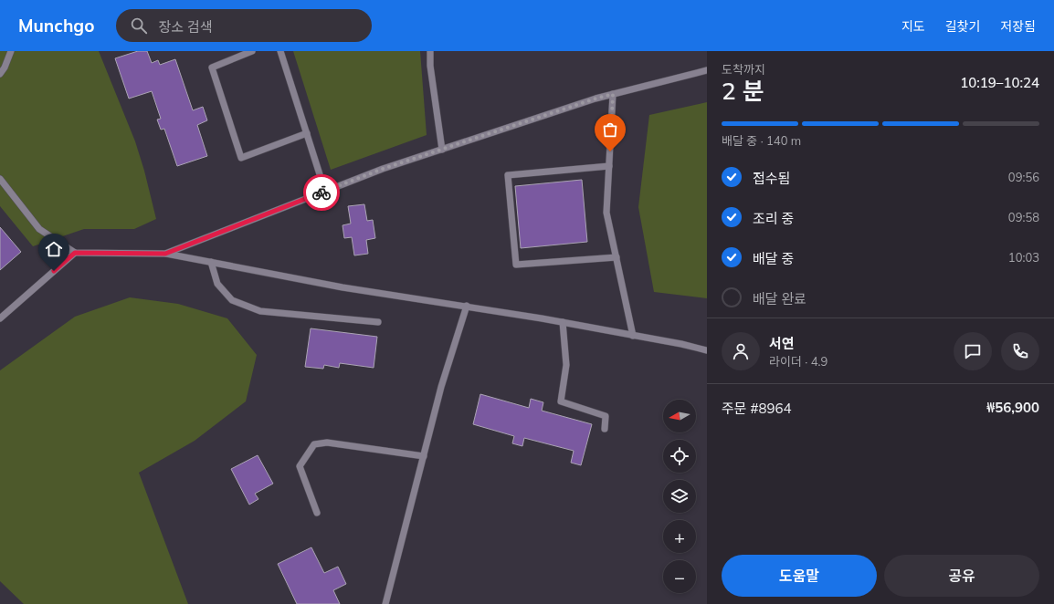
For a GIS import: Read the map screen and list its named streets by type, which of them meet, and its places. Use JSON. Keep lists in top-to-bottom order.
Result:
{
  "north": "left",
  "page": {
    "header": "Munchgo",
    "search": "장소 검색",
    "nav": ["지도", "길찾기", "저장됨"],
    "heading": ["2 분", "도착까지", "10:19–10:24"],
    "panel": [
      "서연",
      "라이더 · 4.9",
      "주문 #8964",
      "₩56,900"
    ],
    "bar": "배달 중 · 140 m",
    "list": [
      ["접수됨", "09:56"],
      ["조리 중", "09:58"],
      ["배달 중", "10:03"],
      "배달 완료"
    ],
    "map_buttons": ["+", "−"],
    "buttons": ["도움말", "공유"]
  }
}
